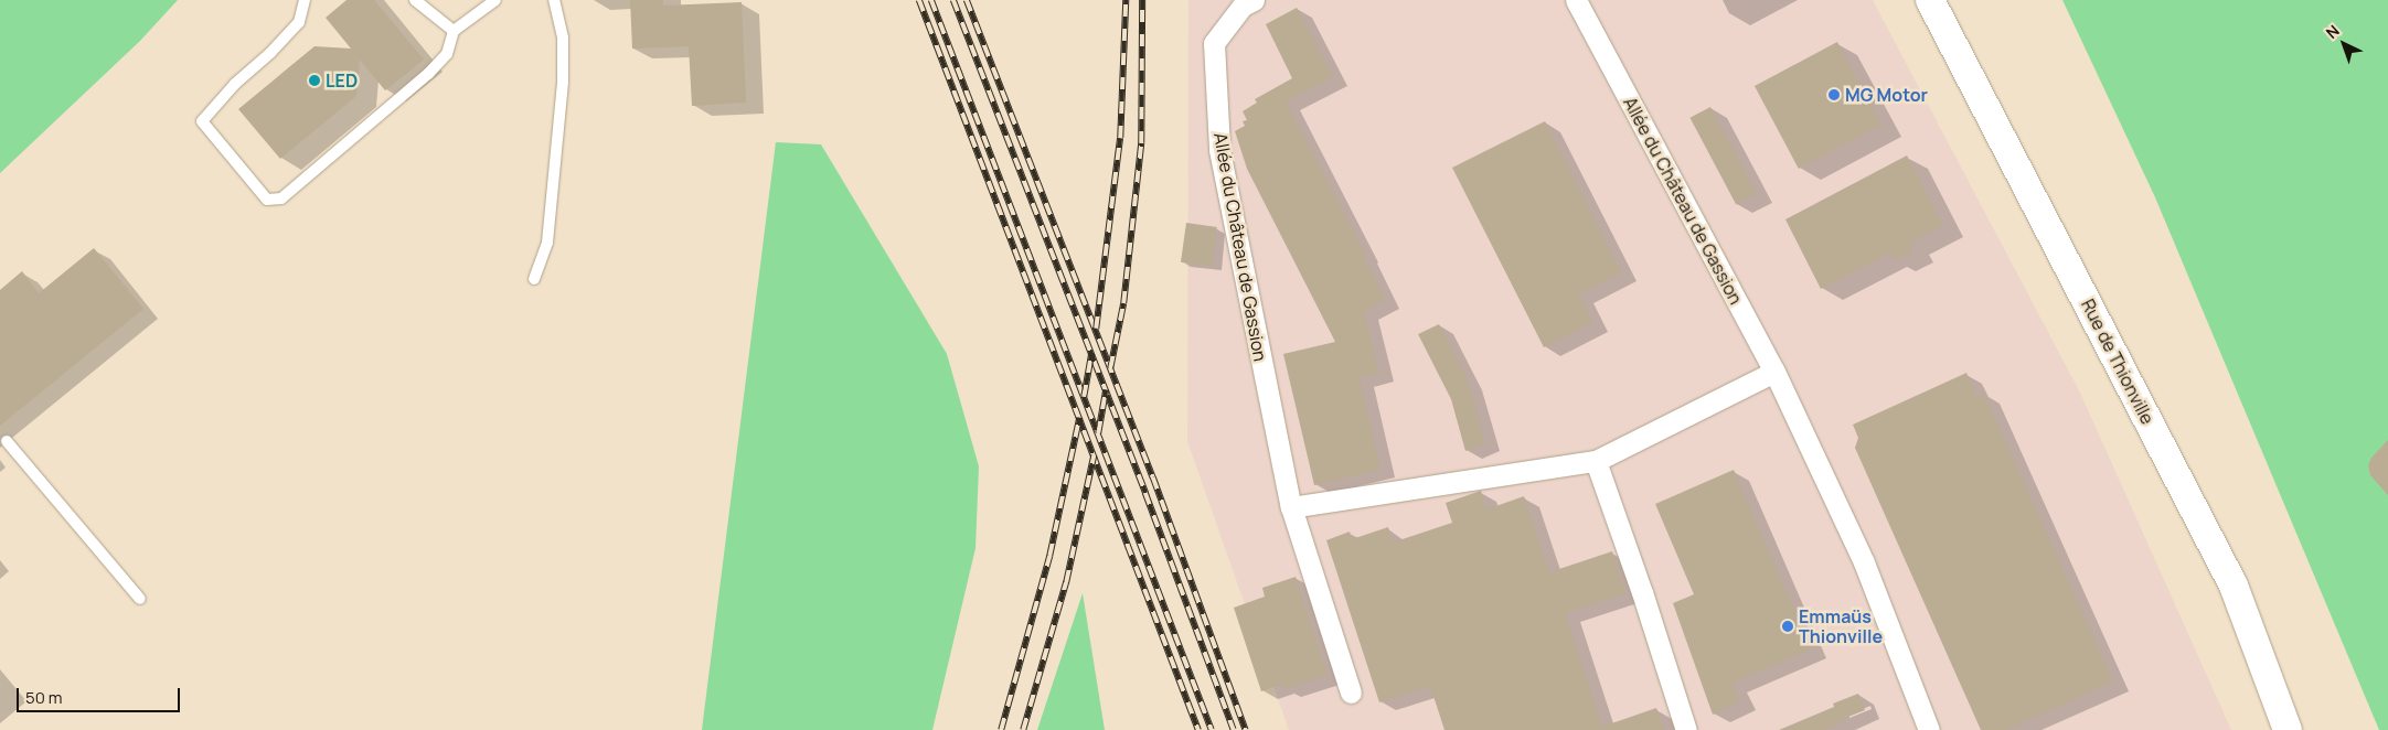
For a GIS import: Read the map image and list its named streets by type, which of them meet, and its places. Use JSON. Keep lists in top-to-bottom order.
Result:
{
  "streets": {
    "main road": ["Rue de Thionville"],
    "street": ["Allée du Château de Gassion"]
  },
  "places": ["LED", "MG Motor", "Emmaüs Thionville"],
  "scale_bar": "50 m",
  "north": "top left"
}
